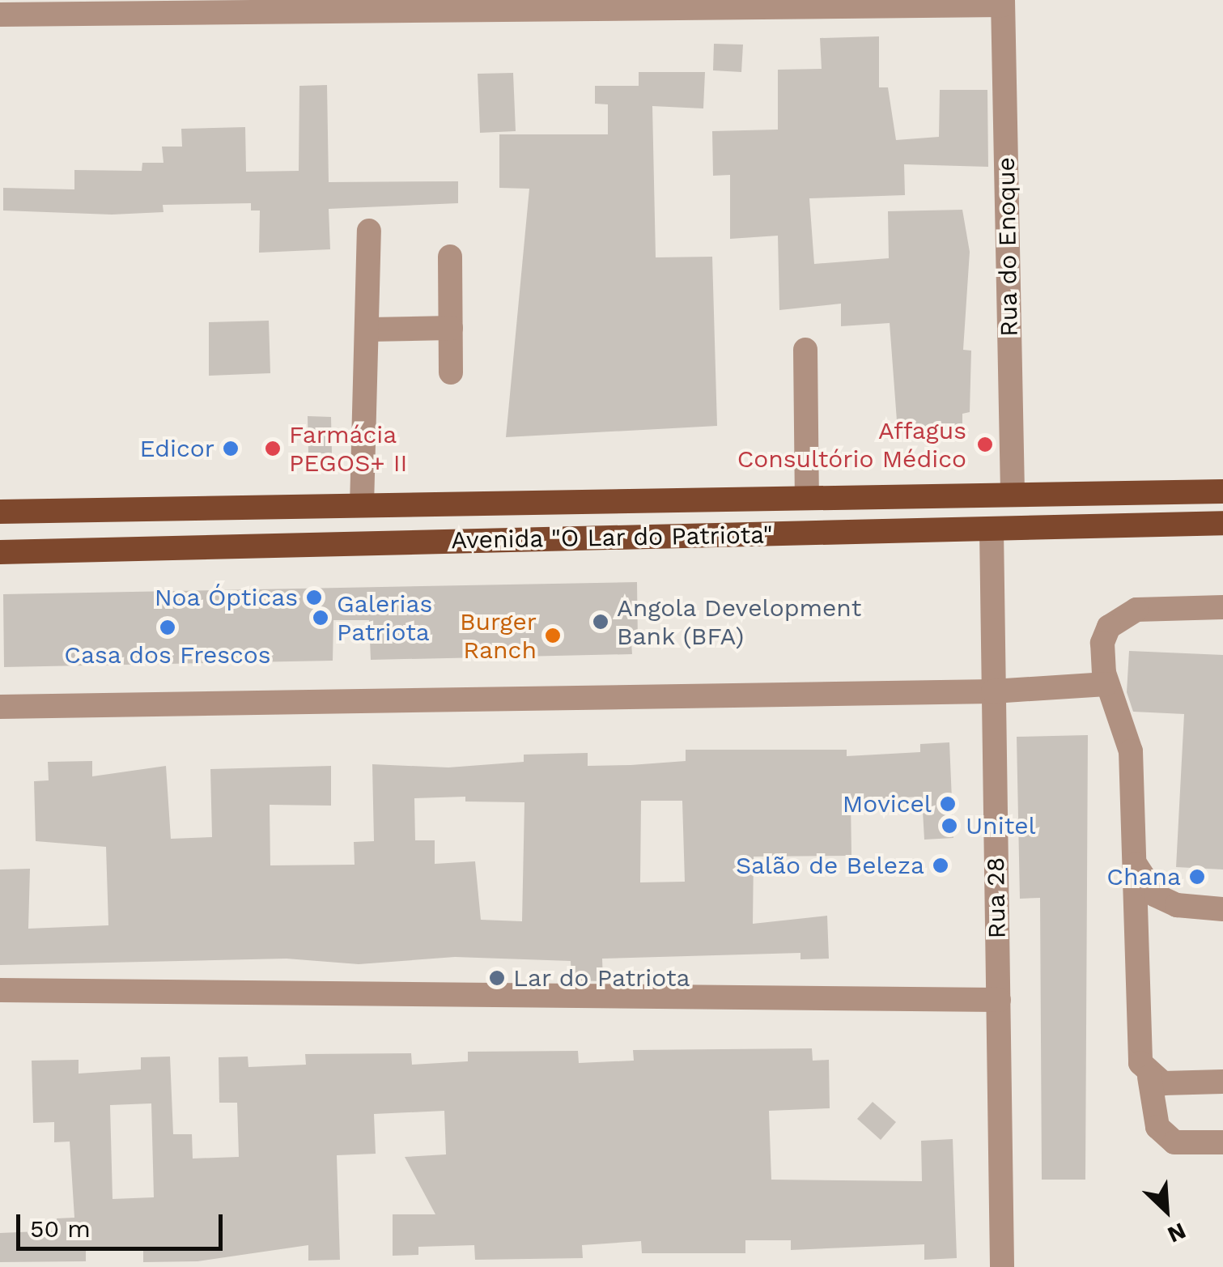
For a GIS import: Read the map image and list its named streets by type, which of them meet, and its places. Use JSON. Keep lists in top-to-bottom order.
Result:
{
  "streets": {
    "main road": ["Avenida \"O Lar do Patriota\""],
    "street": ["Rua do Enoque", "Rua 28"]
  },
  "crossings": [
    ["Rua do Enoque", "Avenida \"O Lar do Patriota\""],
    ["Avenida \"O Lar do Patriota\"", "Rua 28"]
  ],
  "places": [
    "Affagus Consultório Médico",
    "Edicor",
    "Farmácia PEGOS+ II",
    "Noa Ópticas",
    "Galerias Patriota",
    "Angola Development Bank (BFA)",
    "Casa dos Frescos",
    "Burger Ranch",
    "Movicel",
    "Unitel",
    "Salão de Beleza",
    "Chana",
    "Lar do Patriota"
  ],
  "scale_bar": "50 m",
  "north": "bottom right"
}
